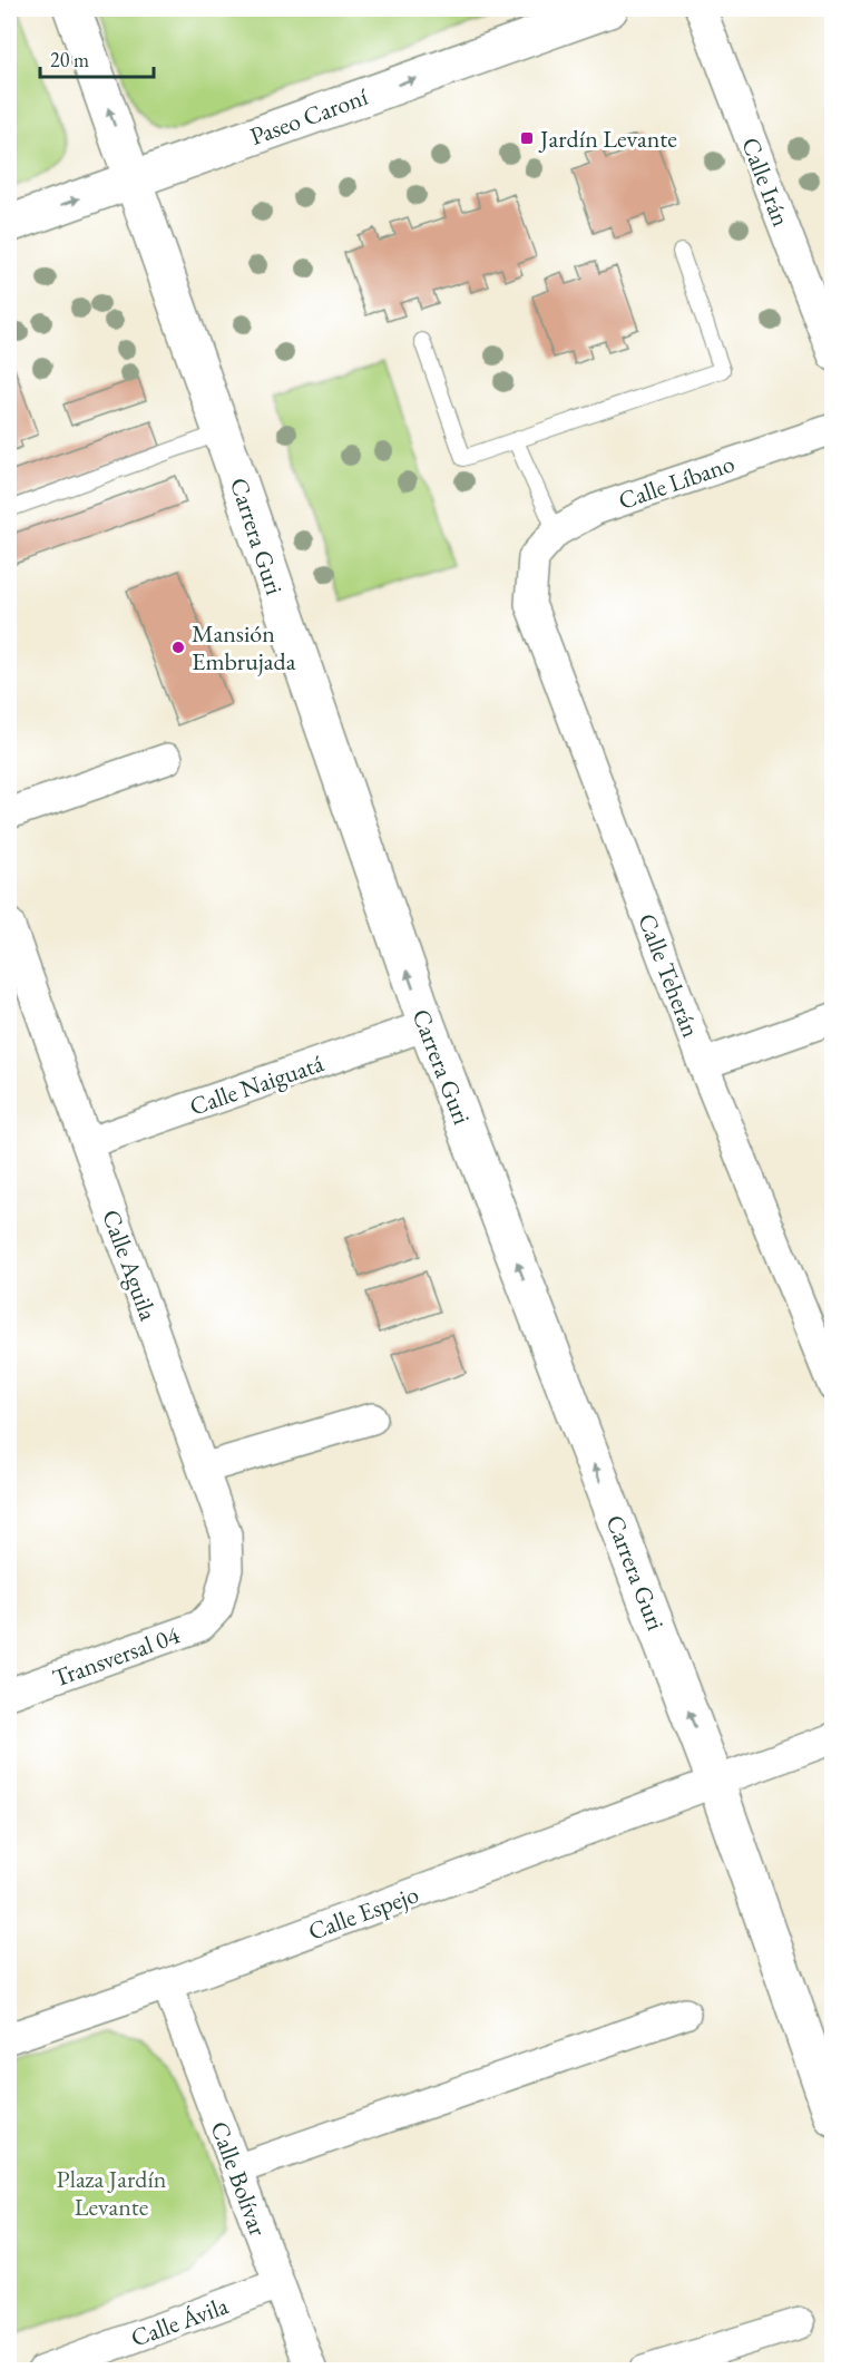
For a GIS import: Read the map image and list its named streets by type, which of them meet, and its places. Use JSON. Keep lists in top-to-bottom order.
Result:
{
  "streets": {
    "street": [
      "Paseo Caroní",
      "Calle Irán",
      "Calle Líbano",
      "Carrera Guri",
      "Calle Teherán",
      "Calle Naiguatá",
      "Calle Aguila",
      "Transversal 04",
      "Calle Espejo",
      "Calle Bolívar",
      "Calle Ávila"
    ]
  },
  "crossings": [
    ["Paseo Caroní", "Carrera Guri"],
    ["Calle Líbano", "Calle Teherán"],
    ["Carrera Guri", "Calle Naiguatá"],
    ["Carrera Guri", "Calle Espejo"],
    ["Calle Naiguatá", "Calle Aguila"],
    ["Calle Aguila", "Transversal 04"],
    ["Calle Espejo", "Calle Bolívar"],
    ["Calle Bolívar", "Calle Ávila"]
  ],
  "one_way": ["Paseo Caroní", "Carrera Guri"],
  "parks": ["Plaza Jardín Levante"],
  "places": {
    "transit": ["Jardín Levante"],
    "other": ["Mansión Embrujada"]
  },
  "scale_bar": "20 m"
}
